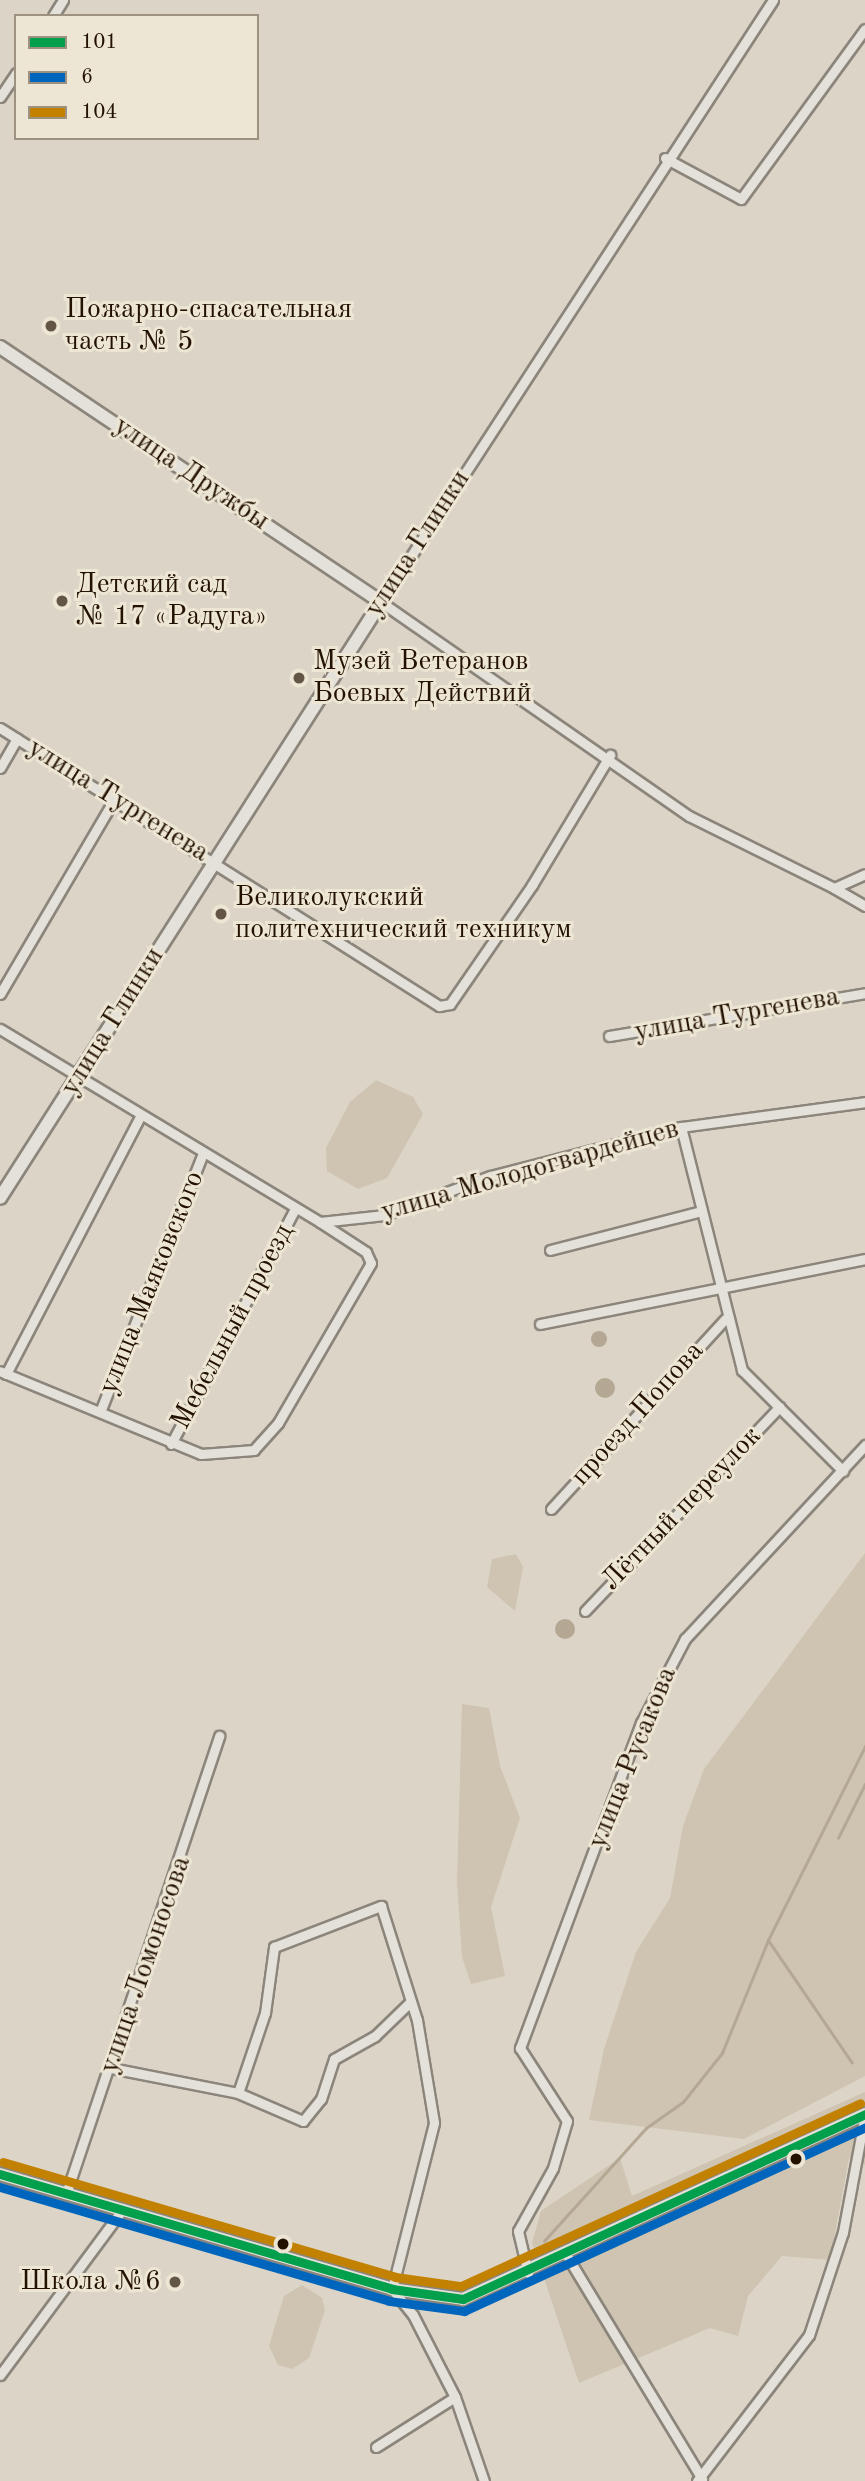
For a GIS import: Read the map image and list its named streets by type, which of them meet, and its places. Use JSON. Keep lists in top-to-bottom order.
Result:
{
  "streets": {
    "street": [
      "улица Дружбы",
      "улица Глинки",
      "улица Тургенева",
      "улица Молодогвардейцев",
      "улица Маяковского",
      "Мебельный проезд",
      "проезд Попова",
      "Лётный переулок",
      "улица Русакова",
      "улица Ломоносова"
    ]
  },
  "crossings": [
    ["улица Дружбы", "улица Глинки"],
    ["улица Глинки", "улица Тургенева"]
  ],
  "places": [
    "Пожарно-спасательная часть № 5",
    "Детский сад № 17 «Радуга»",
    "Музей Ветеранов Боевых Действий",
    "Великолукский политехнический техникум",
    "Школа №6"
  ],
  "lines": ["transit line 104", "transit line 101", "transit line 6"],
  "legend": ["101", "6", "104"]
}
